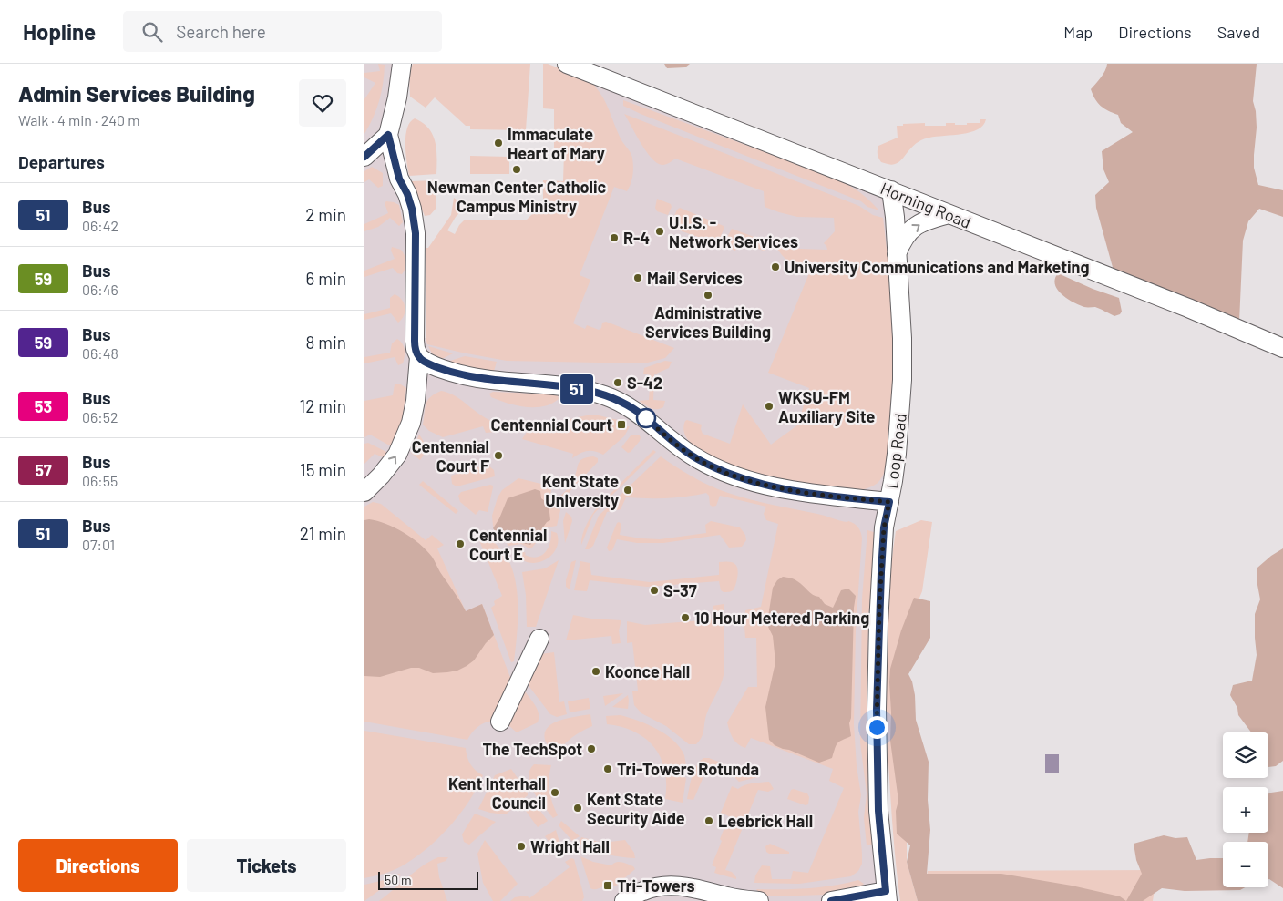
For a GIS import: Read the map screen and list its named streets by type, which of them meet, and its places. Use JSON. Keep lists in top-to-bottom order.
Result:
{
  "streets": {
    "street": ["Horning Road", "Loop Road"]
  },
  "crossings": [
    ["Horning Road", "Loop Road"]
  ],
  "places": {
    "other": [
      "Immaculate Heart of Mary",
      "Newman Center Catholic Campus Ministry",
      "U.I.S. - Network Services",
      "R-4",
      "University Communications and Marketing",
      "Mail Services",
      "Administrative Services Building",
      "S-42",
      "WKSU-FM Auxiliary Site",
      "Centennial Court F",
      "Kent State University",
      "Centennial Court E",
      "S-37",
      "10 Hour Metered Parking",
      "Koonce Hall",
      "The TechSpot",
      "Tri-Towers Rotunda",
      "Kent Interhall Council",
      "Kent State Security Aide",
      "Leebrick Hall",
      "Wright Hall"
    ],
    "transit": ["Centennial Court", "Tri-Towers"]
  },
  "lines": ["bus line 51"],
  "scale_bar": "50 m",
  "page": {
    "header": "Hopline",
    "search": "Search here",
    "nav": ["Map", "Directions", "Saved"],
    "heading": [
      ["Admin Services Building", "Walk · 4 min · 240 m"],
      "Departures"
    ],
    "on_map": "51",
    "list": [
      {
        "mark": "51",
        "name": "Bus",
        "note": "06:42",
        "value": "2 min"
      },
      {
        "mark": "59",
        "name": "Bus",
        "note": "06:46",
        "value": "6 min"
      },
      {
        "mark": "59",
        "name": "Bus",
        "note": "06:48",
        "value": "8 min"
      },
      {
        "mark": "53",
        "name": "Bus",
        "note": "06:52",
        "value": "12 min"
      },
      {
        "mark": "57",
        "name": "Bus",
        "note": "06:55",
        "value": "15 min"
      },
      {
        "mark": "51",
        "name": "Bus",
        "note": "07:01",
        "value": "21 min"
      }
    ],
    "map_buttons": ["+", "−"],
    "buttons": ["Directions", "Tickets"],
    "scale": "50 m"
  }
}
